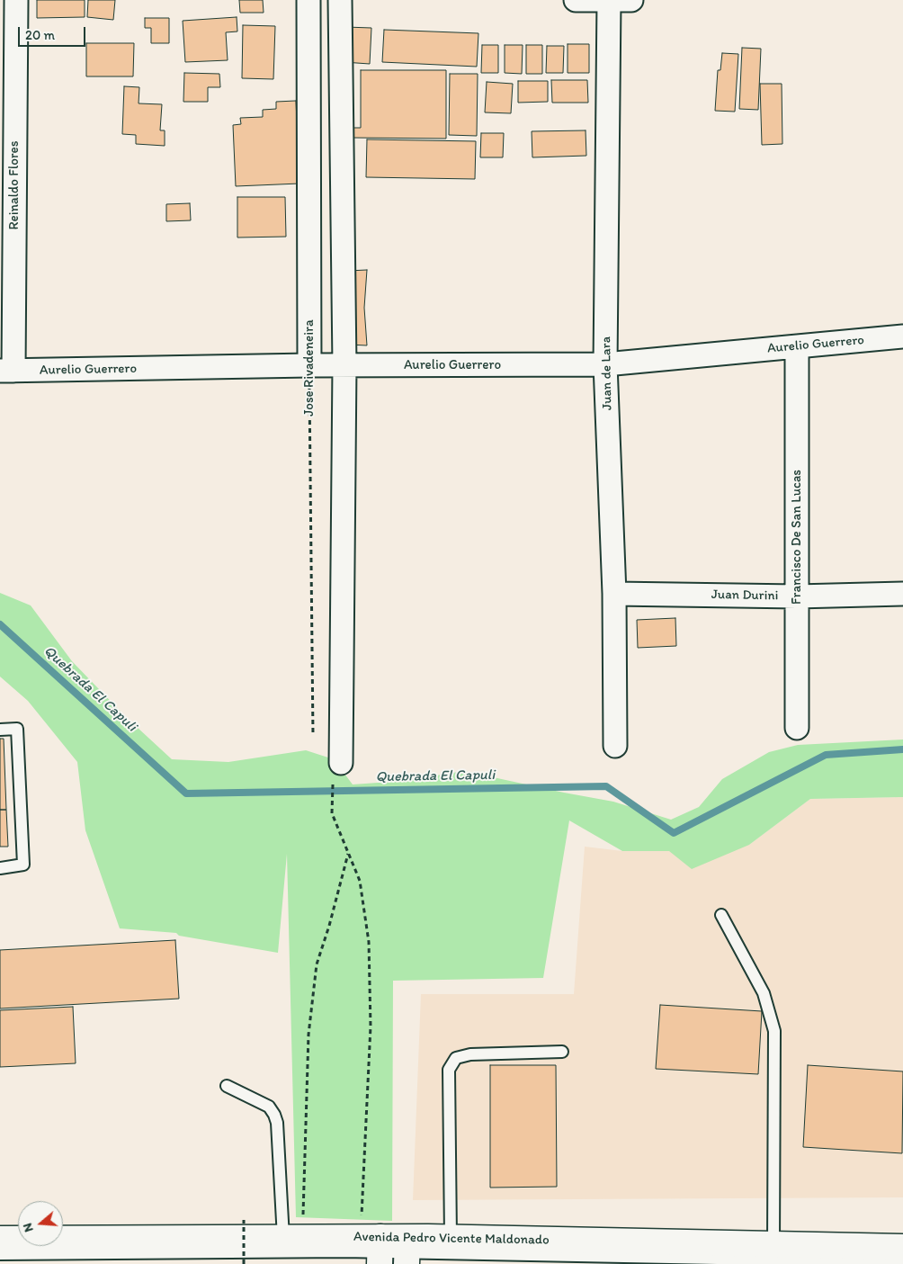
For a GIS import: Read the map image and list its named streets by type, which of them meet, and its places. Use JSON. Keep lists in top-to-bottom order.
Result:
{
  "streets": {
    "main road": ["Avenida Pedro Vicente Maldonado"],
    "street": [
      "Reinaldo Flores",
      "Aurelio Guerrero",
      "Jose Rivadeneira",
      "Juan de Lara",
      "Francisco De San Lucas",
      "Juan Durini"
    ]
  },
  "crossings": [
    ["Reinaldo Flores", "Aurelio Guerrero"],
    ["Aurelio Guerrero", "Jose Rivadeneira"],
    ["Aurelio Guerrero", "Juan de Lara"],
    ["Aurelio Guerrero", "Francisco De San Lucas"],
    ["Juan de Lara", "Juan Durini"],
    ["Francisco De San Lucas", "Juan Durini"]
  ],
  "water": ["Quebrada El Capuli"],
  "scale_bar": "20 m",
  "north": "left"
}
